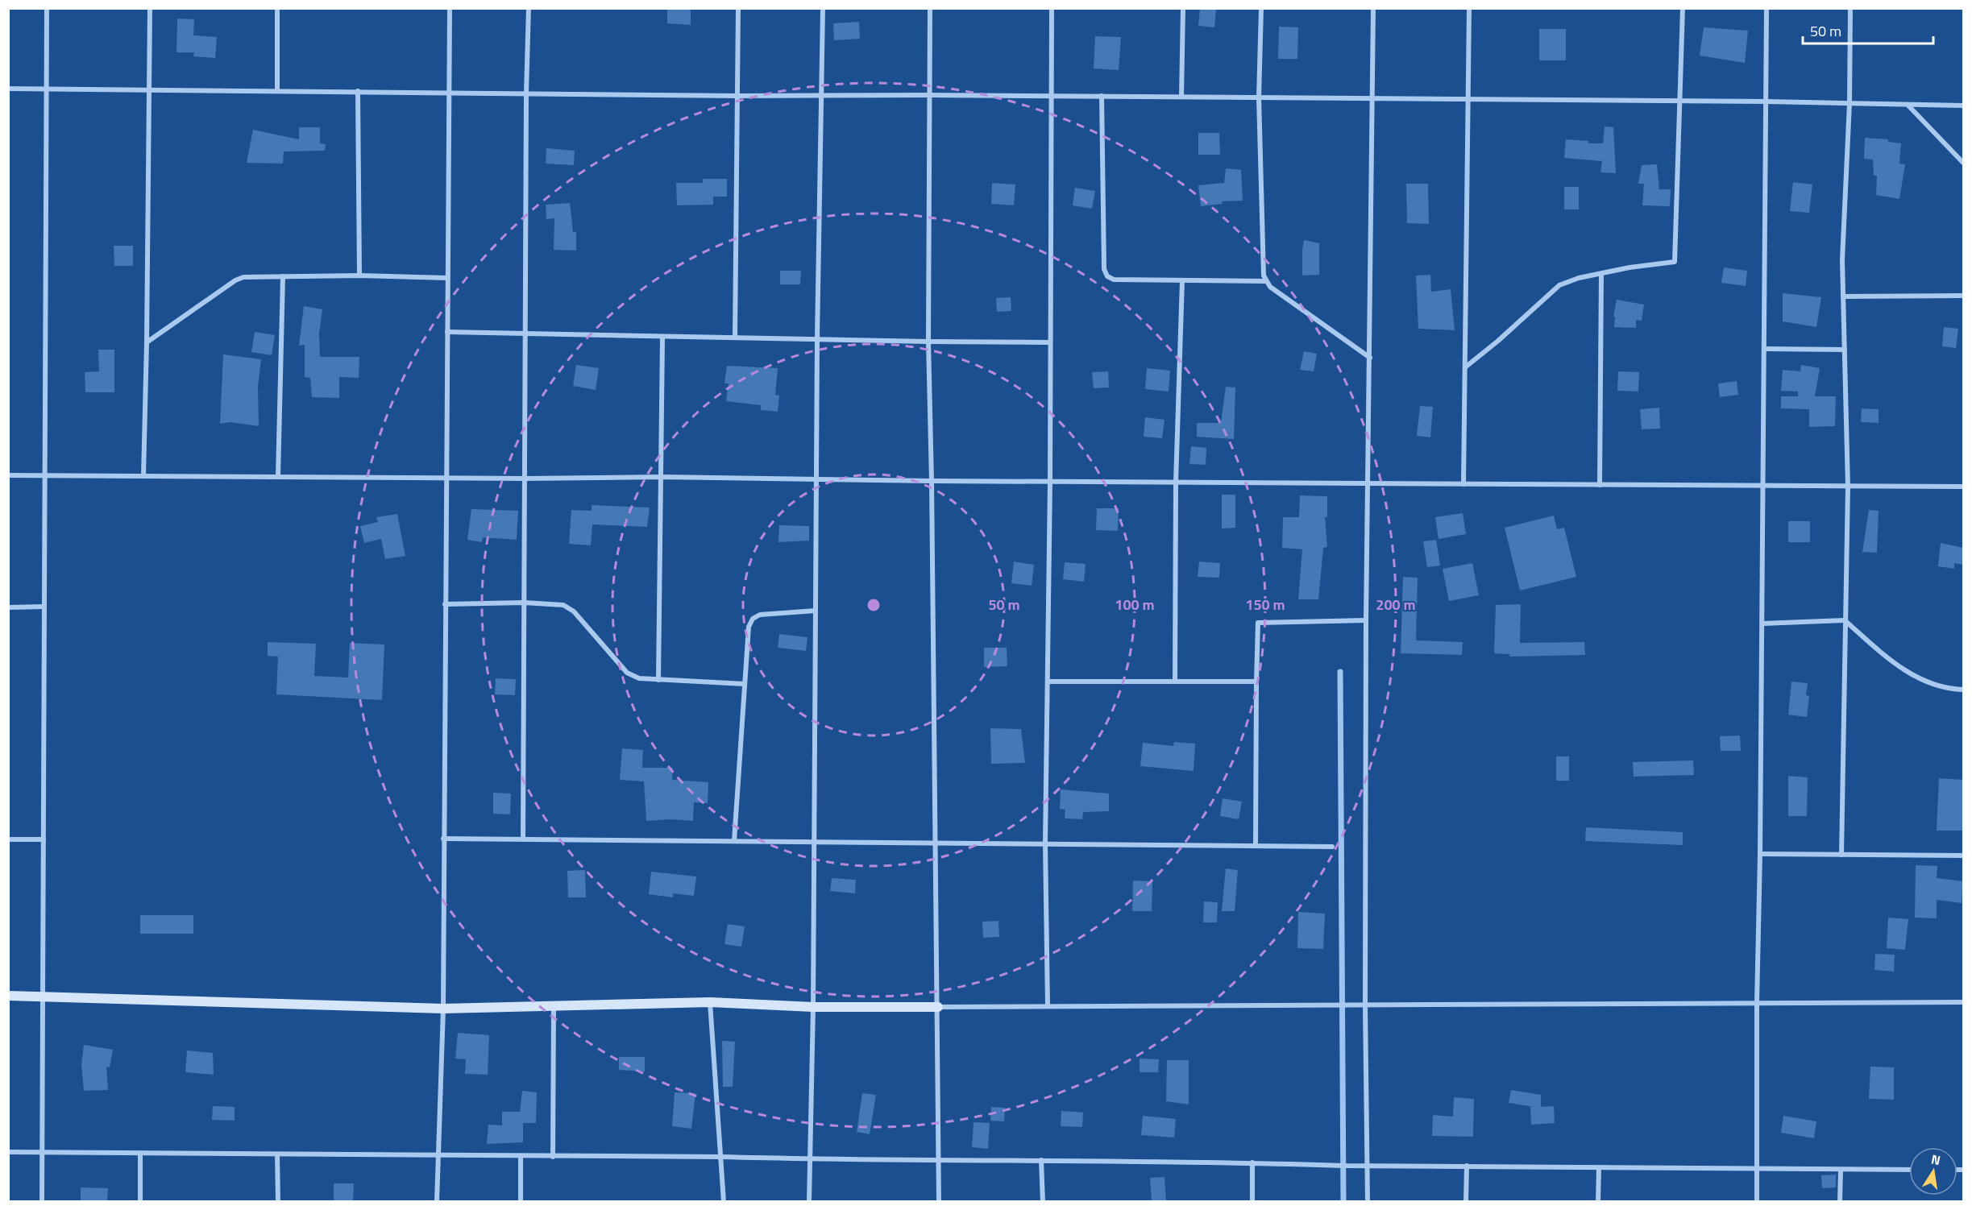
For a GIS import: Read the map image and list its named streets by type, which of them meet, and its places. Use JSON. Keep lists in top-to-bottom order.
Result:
{
  "scale_bar": "50 m",
  "north": "top",
  "rings": [
    "50 m",
    "100 m",
    "150 m",
    "200 m"
  ]
}
